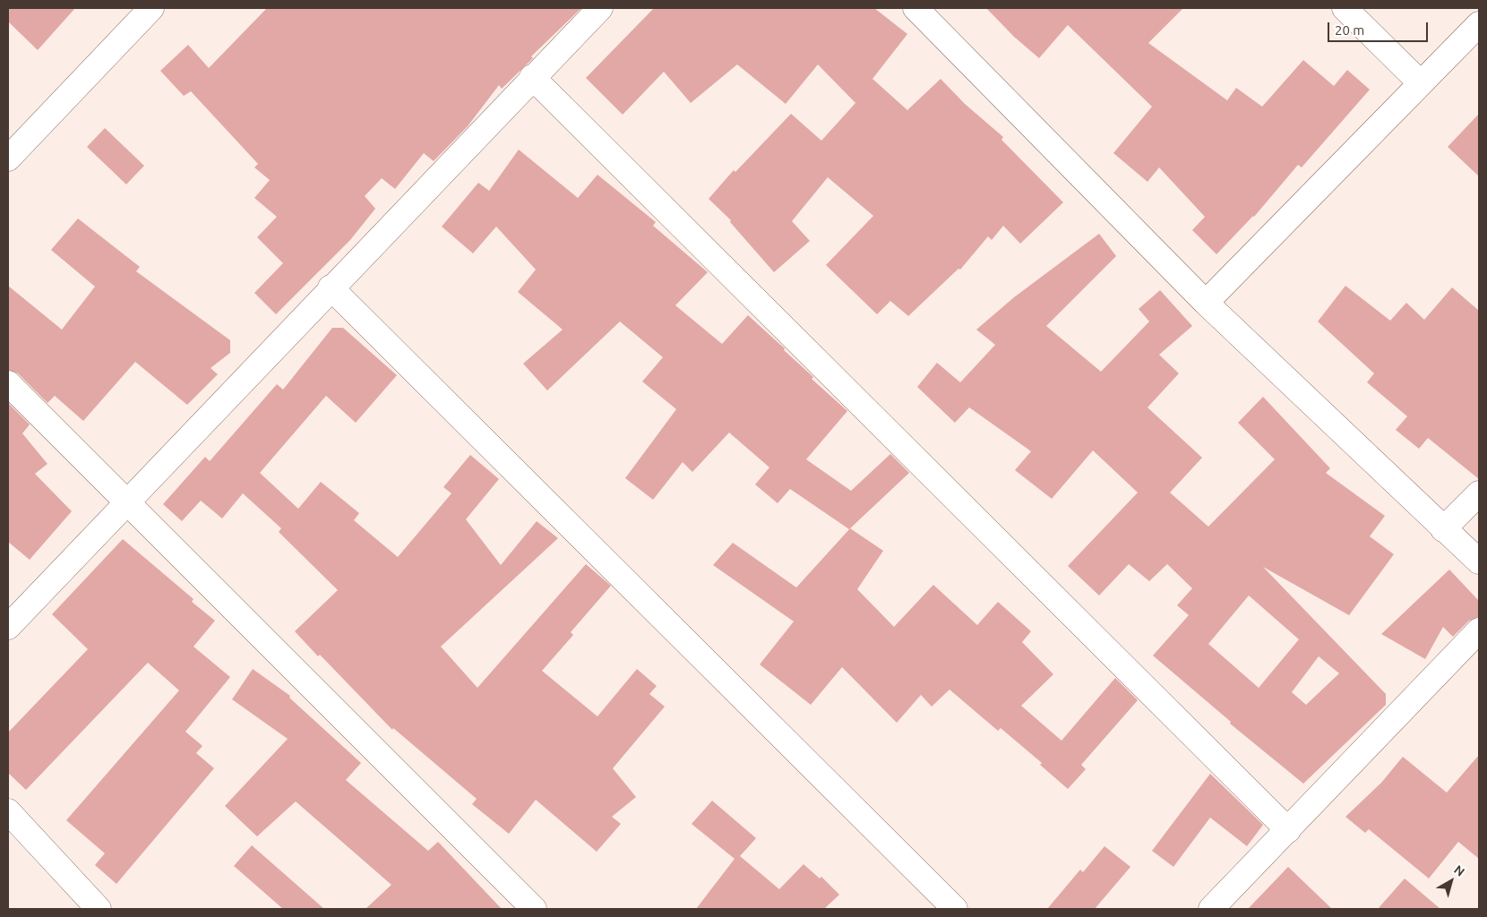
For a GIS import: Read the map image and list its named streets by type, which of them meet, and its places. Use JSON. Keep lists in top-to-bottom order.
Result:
{
  "scale_bar": "20 m",
  "north": "top right"
}
